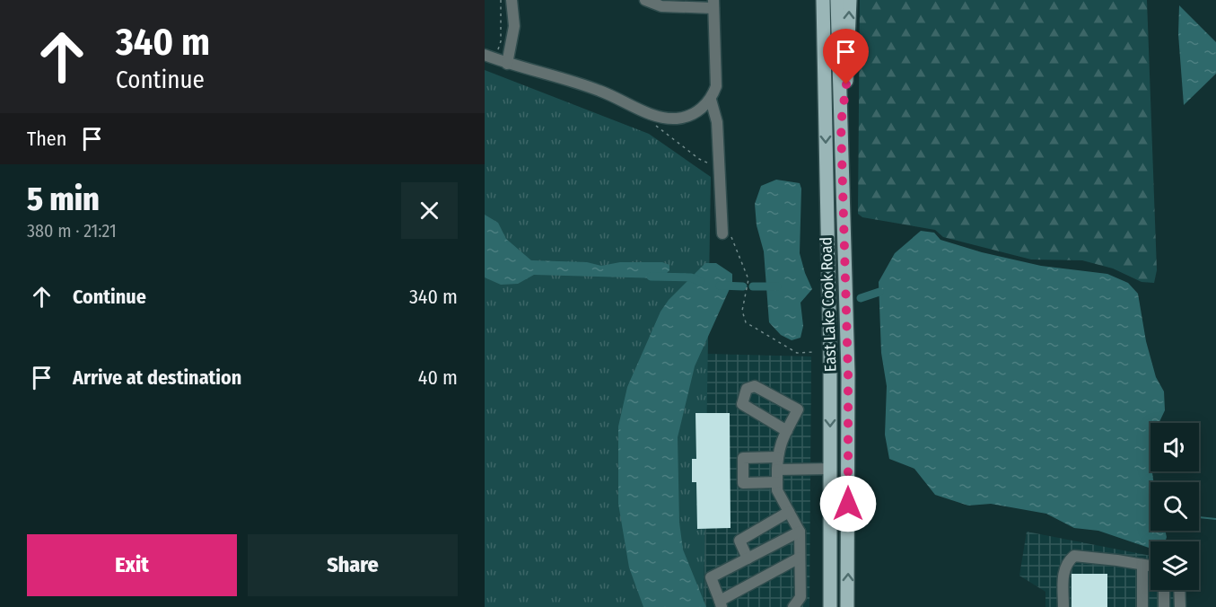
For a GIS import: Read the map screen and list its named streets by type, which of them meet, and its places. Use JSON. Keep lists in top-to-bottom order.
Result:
{
  "streets": {
    "main road": ["East Lake Cook Road"]
  },
  "page": {
    "turn": ["340 m", "Continue"],
    "then": "Then",
    "heading": ["5 min", "380 m · 21:21"],
    "list": [
      {
        "name": "Continue",
        "value": "340 m"
      },
      {
        "name": "Arrive at destination",
        "value": "40 m"
      }
    ],
    "buttons": ["Exit", "Share"]
  }
}
